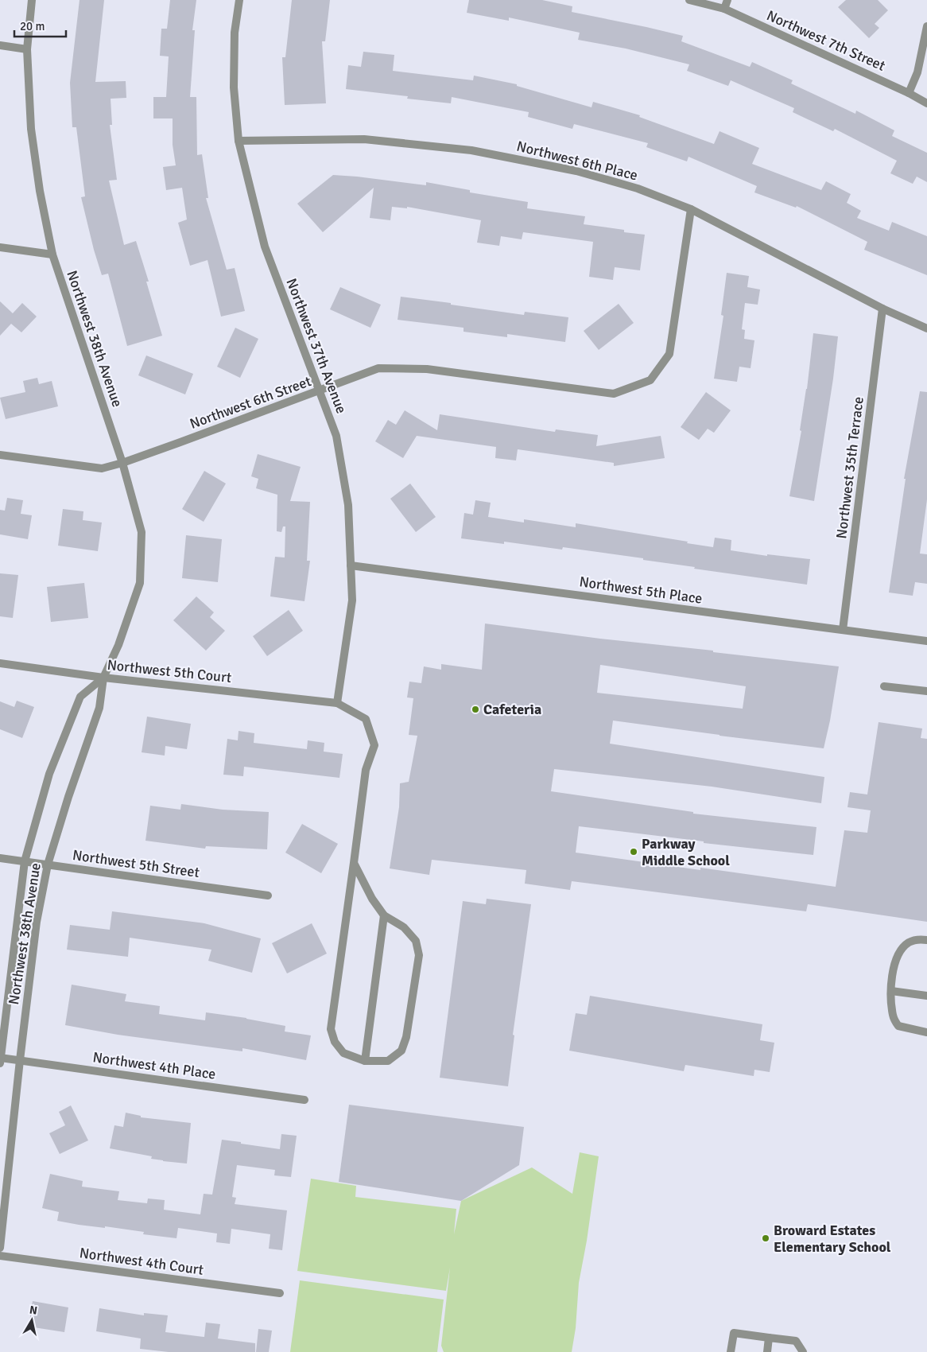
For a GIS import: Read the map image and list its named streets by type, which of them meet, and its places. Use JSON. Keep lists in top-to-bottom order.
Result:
{
  "streets": {
    "street": [
      "Northwest 7th Street",
      "Northwest 6th Place",
      "Northwest 38th Avenue",
      "Northwest 37th Avenue",
      "Northwest 6th Street",
      "Northwest 35th Terrace",
      "Northwest 5th Place",
      "Northwest 5th Court",
      "Northwest 5th Street",
      "Northwest 4th Place",
      "Northwest 4th Court"
    ]
  },
  "crossings": [
    ["Northwest 6th Place", "Northwest 37th Avenue"],
    ["Northwest 6th Place", "Northwest 6th Street"],
    ["Northwest 6th Place", "Northwest 35th Terrace"],
    ["Northwest 38th Avenue", "Northwest 6th Street"],
    ["Northwest 38th Avenue", "Northwest 5th Court"],
    ["Northwest 38th Avenue", "Northwest 5th Street"],
    ["Northwest 38th Avenue", "Northwest 4th Place"],
    ["Northwest 37th Avenue", "Northwest 6th Street"],
    ["Northwest 37th Avenue", "Northwest 5th Place"],
    ["Northwest 37th Avenue", "Northwest 5th Court"],
    ["Northwest 35th Terrace", "Northwest 5th Place"]
  ],
  "places": ["Cafeteria", "Parkway Middle School", "Broward Estates Elementary School"],
  "scale_bar": "20 m",
  "north": "top"
}
